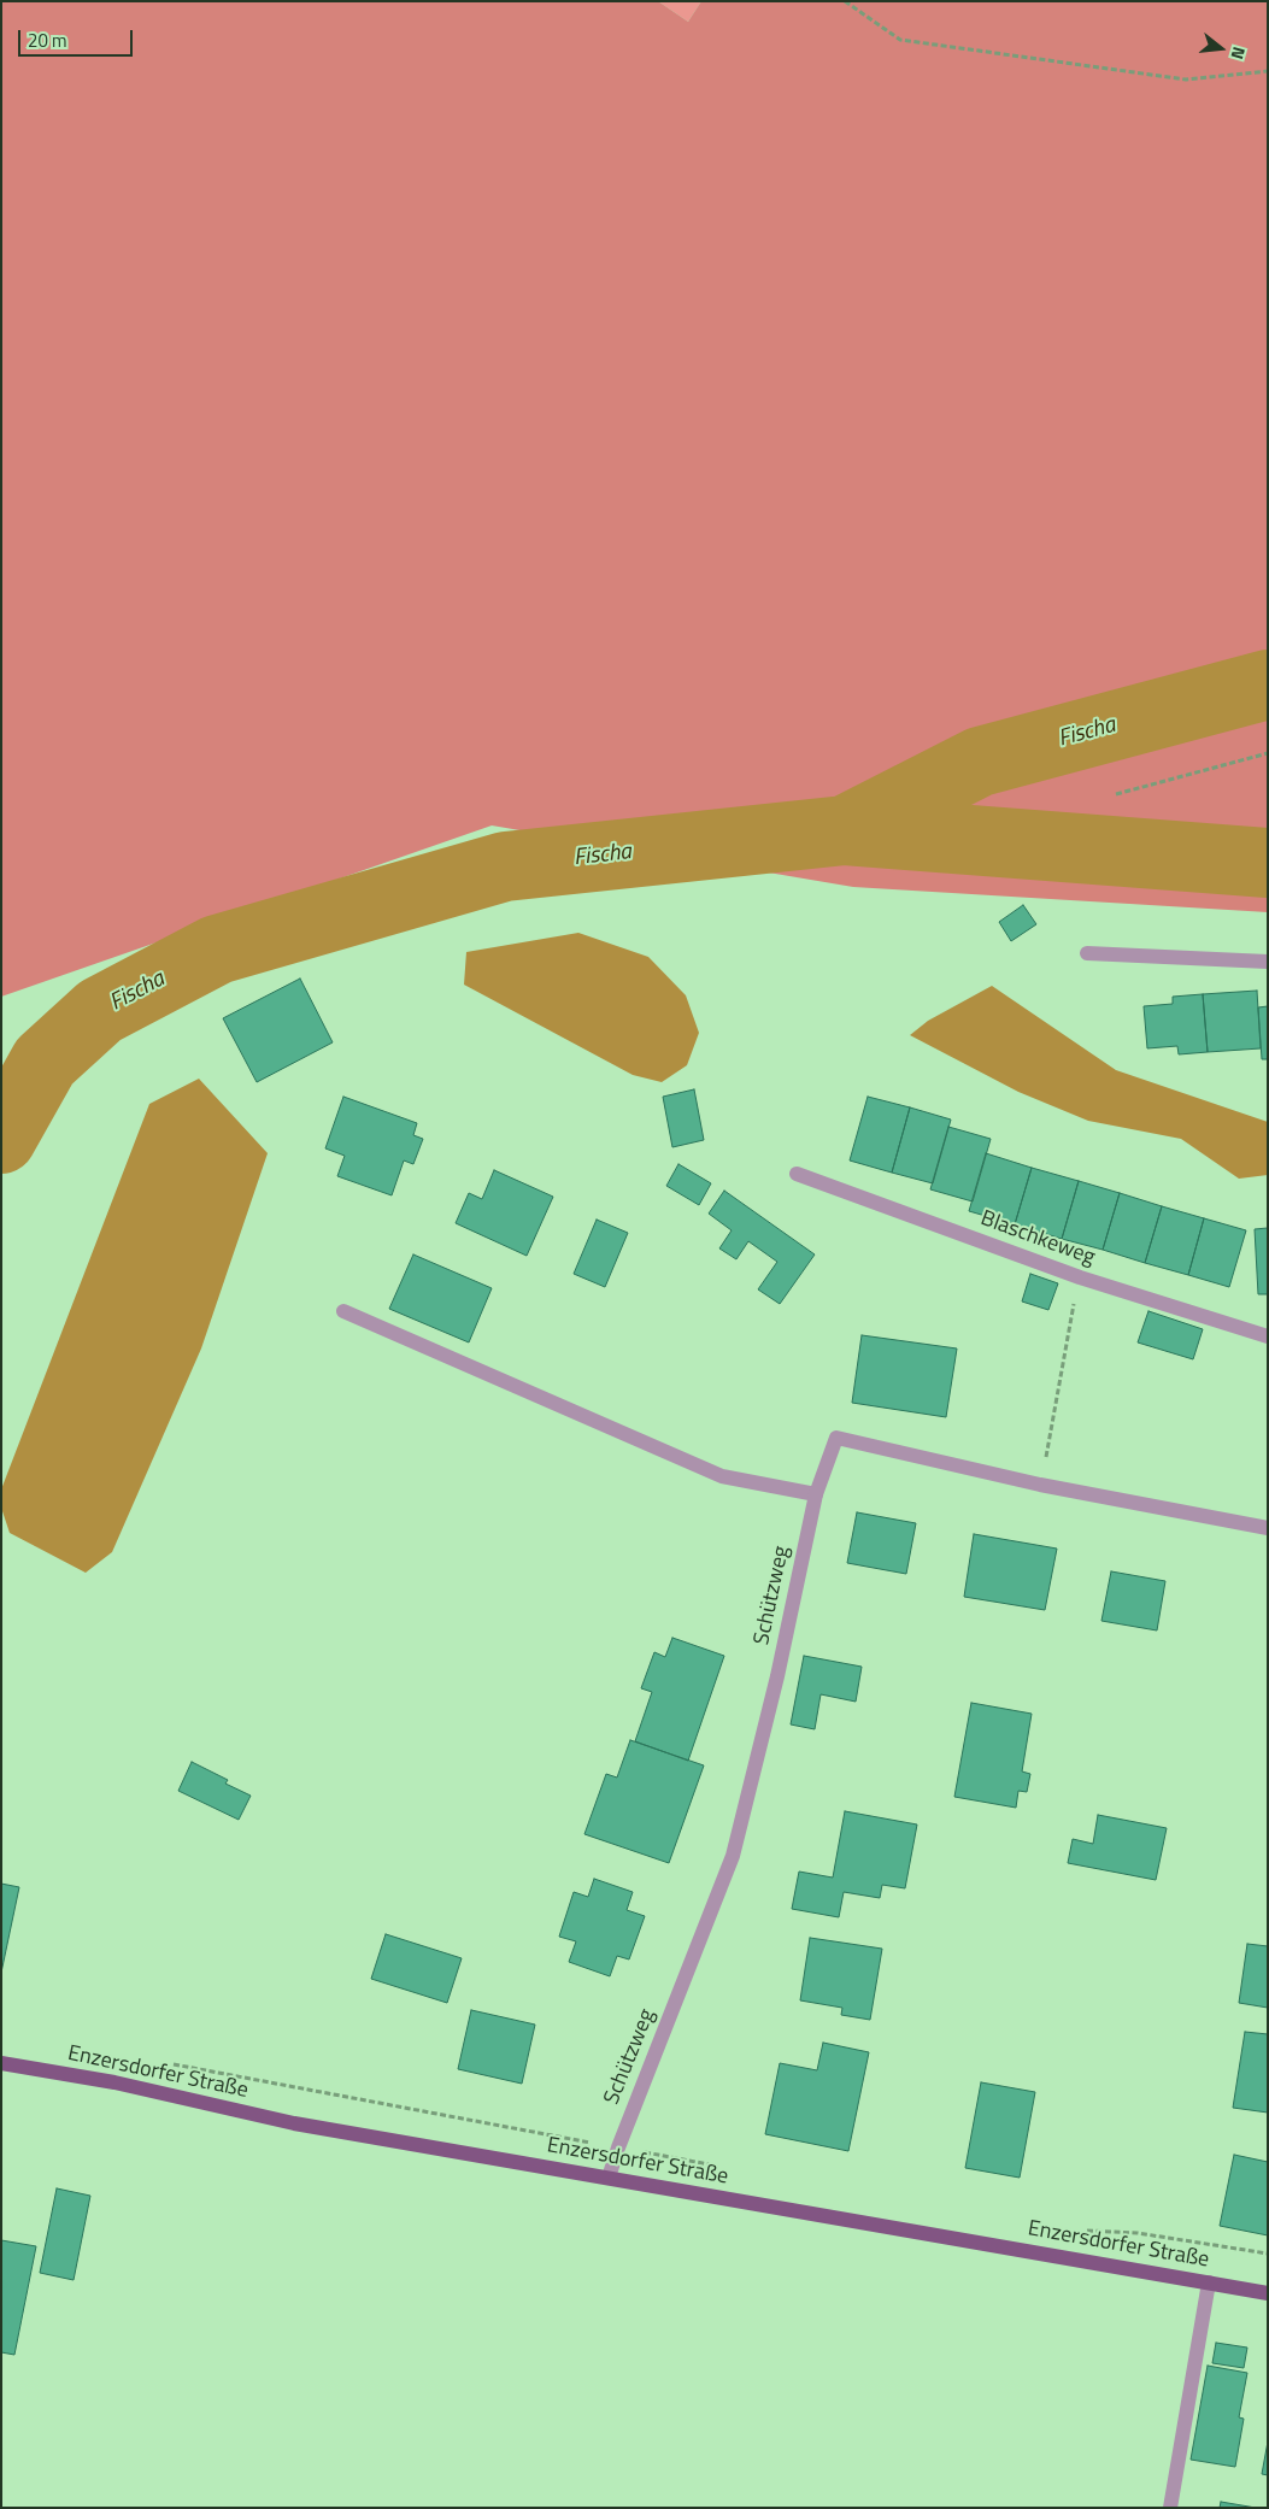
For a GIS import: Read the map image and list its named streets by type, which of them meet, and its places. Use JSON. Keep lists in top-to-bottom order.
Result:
{
  "streets": {
    "main road": ["Enzersdorfer Straße"],
    "street": ["Blaschkeweg", "Schützweg"]
  },
  "crossings": [
    ["Schützweg", "Enzersdorfer Straße"]
  ],
  "water": ["Fischa"],
  "scale_bar": "20 m",
  "north": "right"
}
